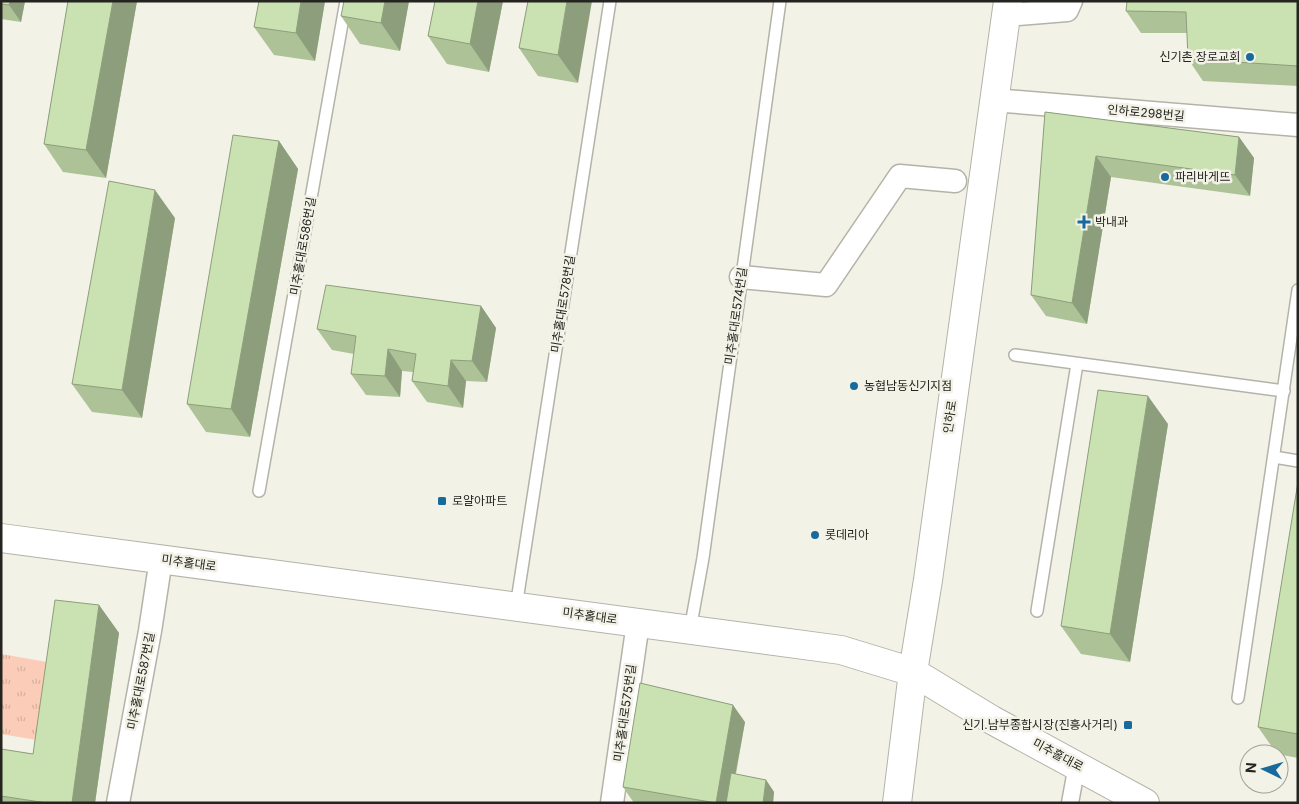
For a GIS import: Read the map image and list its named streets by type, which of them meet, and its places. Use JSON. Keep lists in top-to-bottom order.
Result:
{
  "streets": {
    "main road": ["인하로", "미추홀대로"],
    "street": ["인하로298번길", "미추홀대로587번길", "미추홀대로575번길"],
    "lane": ["미추홀대로586번길", "미추홀대로578번길", "미추홀대로574번길"]
  },
  "crossings": [
    ["인하로298번길", "인하로"],
    ["미추홀대로578번길", "미추홀대로"],
    ["미추홀대로574번길", "미추홀대로"],
    ["인하로", "미추홀대로"],
    ["미추홀대로", "미추홀대로587번길"],
    ["미추홀대로", "미추홀대로575번길"]
  ],
  "places": {
    "other": [
      "신기촌 장로교회",
      "파리바게뜨",
      "농협남동신기지점",
      "롯데리아"
    ],
    "health": ["박내과"],
    "transit": ["로얄아파트", "신기.남부종합시장(진흥사거리)"]
  },
  "north": "left"
}
